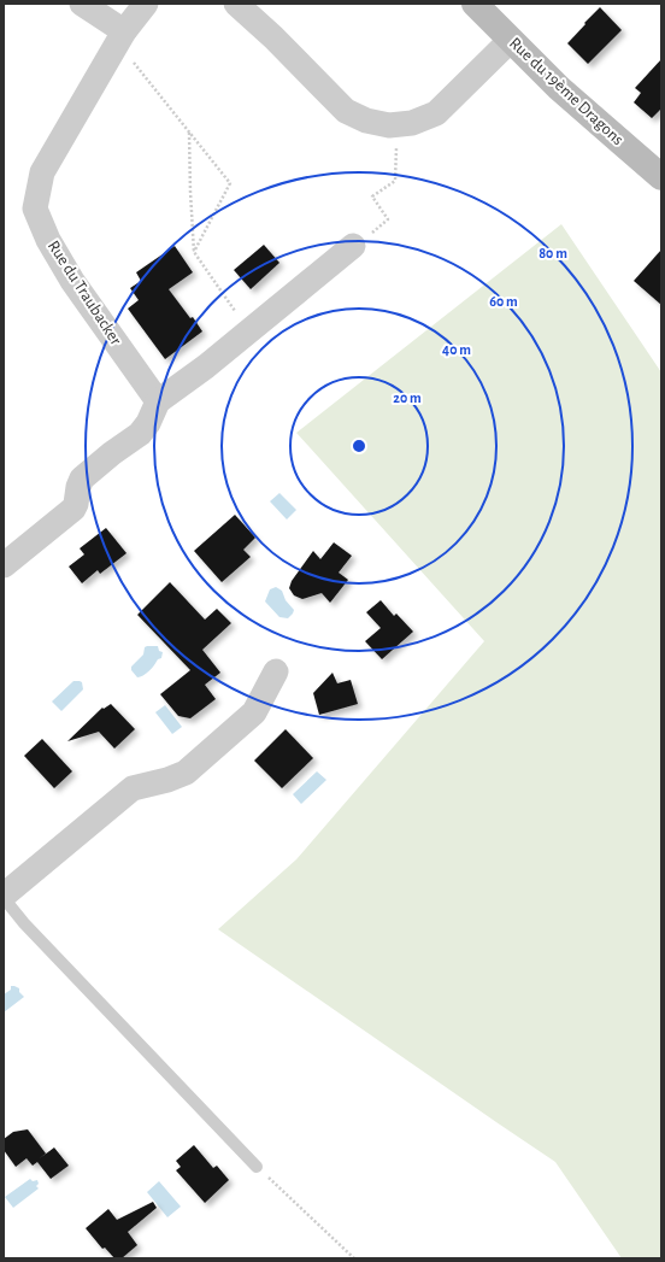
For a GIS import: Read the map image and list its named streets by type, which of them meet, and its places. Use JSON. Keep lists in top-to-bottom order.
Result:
{
  "streets": {
    "main road": ["Rue du 19ème Dragons"],
    "street": ["Rue du Traubacker"]
  },
  "rings": [
    "80 m",
    "60 m",
    "40 m",
    "20 m"
  ]
}
